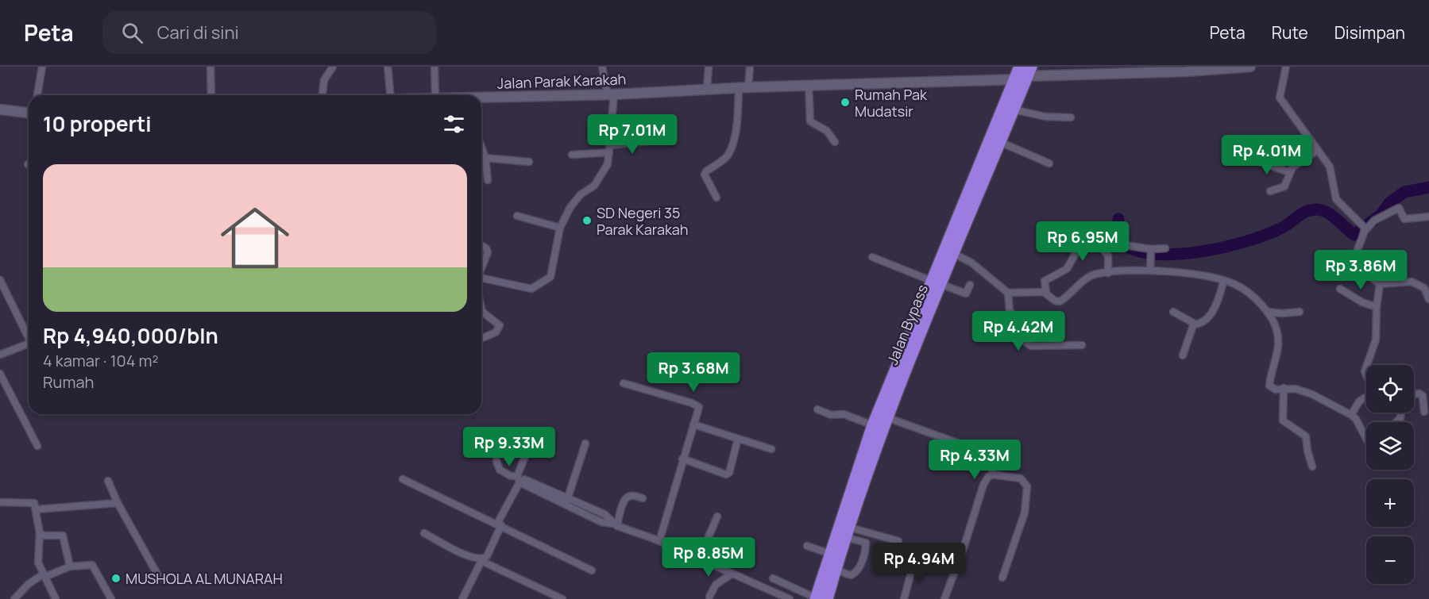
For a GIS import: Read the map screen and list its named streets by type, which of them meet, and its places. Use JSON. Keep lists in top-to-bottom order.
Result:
{
  "streets": {
    "highway": ["Jalan Bypass"],
    "street": ["Jalan Parak Karakah"]
  },
  "places": ["Rumah Pak Mudatsir", "SD Negeri 35 Parak Karakah", "MUSHOLA AL MUNARAH"],
  "page": {
    "header": "Peta",
    "search": "Cari di sini",
    "nav": ["Peta", "Rute", "Disimpan"],
    "heading": "10 properti",
    "price": [
      "Rp 7.01M",
      "Rp 4.01M",
      "Rp 6.95M",
      "Rp 3.86M",
      "Rp 4.42M",
      "Rp 3.68M",
      "Rp 9.33M",
      "Rp 4.33M",
      "Rp 8.85M",
      "Rp 4.94M"
    ],
    "list": [
      {
        "name": "Rp 4,940,000/bln",
        "note": "4 kamar · 104 m² · Rumah"
      }
    ],
    "map_buttons": ["+", "−"]
  }
}
